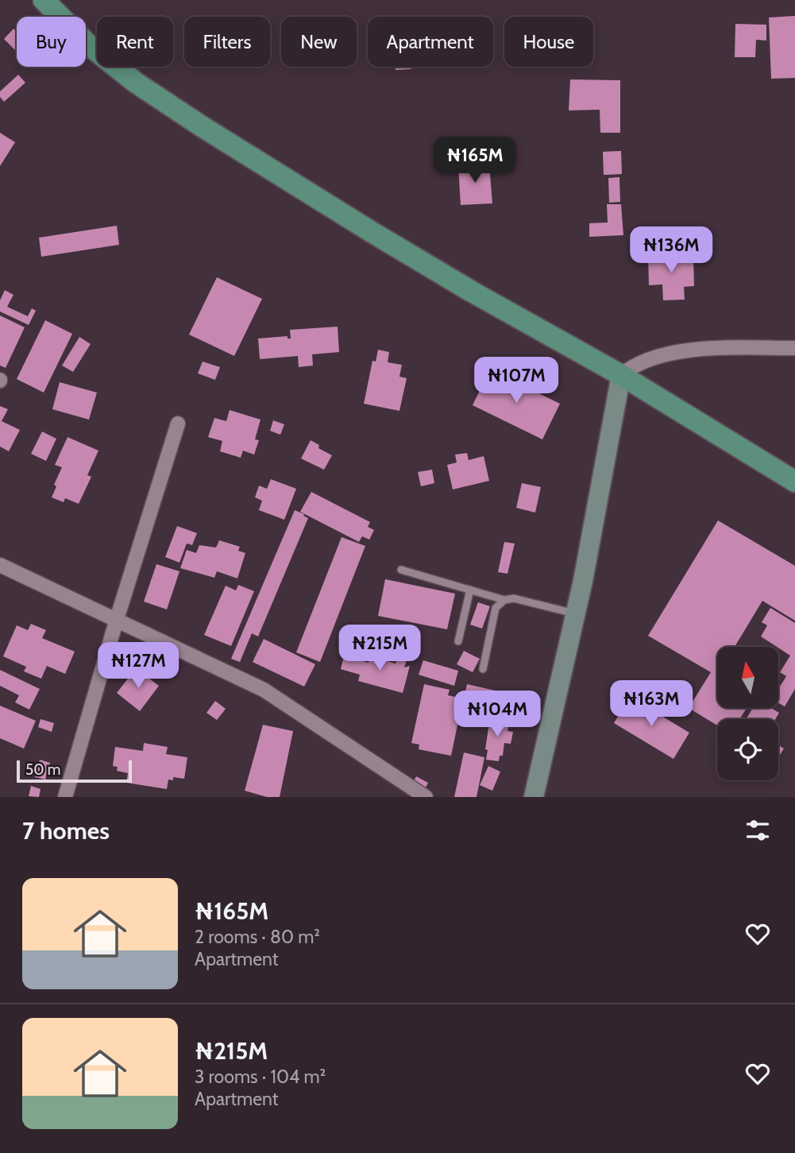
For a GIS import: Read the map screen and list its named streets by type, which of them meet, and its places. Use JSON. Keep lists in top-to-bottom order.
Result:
{
  "scale_bar": "50 m",
  "north": "top",
  "page": {
    "chip": [
      "Buy",
      "Rent",
      "Filters",
      "New",
      "Apartment",
      "House"
    ],
    "price": [
      "₦165M",
      "₦136M",
      "₦107M",
      "₦215M",
      "₦127M",
      "₦163M",
      "₦104M"
    ],
    "scale": "50 m",
    "heading": "7 homes",
    "list": [
      {
        "name": "₦165M",
        "note": "2 rooms · 80 m² · Apartment"
      },
      {
        "name": "₦215M",
        "note": "3 rooms · 104 m² · Apartment"
      }
    ]
  }
}
